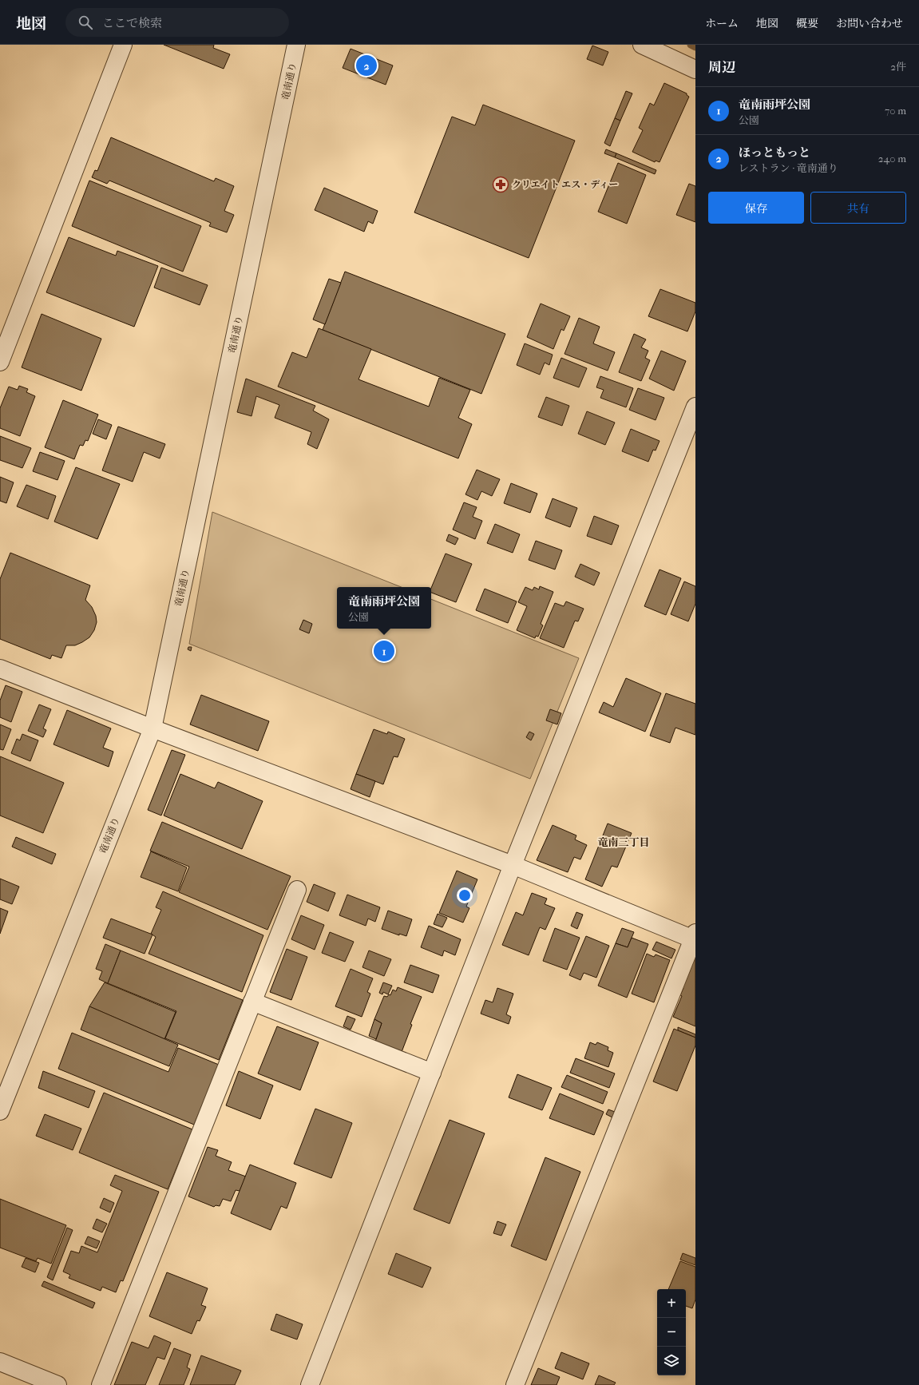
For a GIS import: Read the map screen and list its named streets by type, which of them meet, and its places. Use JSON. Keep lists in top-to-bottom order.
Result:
{
  "streets": {
    "street": ["竜南通り"]
  },
  "districts": ["竜南三丁目"],
  "places": {
    "pharmacy": ["クリエイト エス・ディー"]
  },
  "page": {
    "header": "地図",
    "search": "ここで検索",
    "nav": [
      "ホーム",
      "地図",
      "概要",
      "お問い合わせ"
    ],
    "heading": ["周辺", "2件"],
    "pins": ["2", "1"],
    "list": [
      {
        "mark": "1",
        "name": "竜南雨坪公園",
        "note": "公園",
        "value": "70 m"
      },
      {
        "mark": "2",
        "name": "ほっともっと",
        "note": "レストラン · 竜南通り",
        "value": "240 m"
      }
    ],
    "buttons": ["保存", "共有"],
    "popup": ["竜南雨坪公園", "公園"],
    "map_buttons": ["+", "−"]
  }
}
